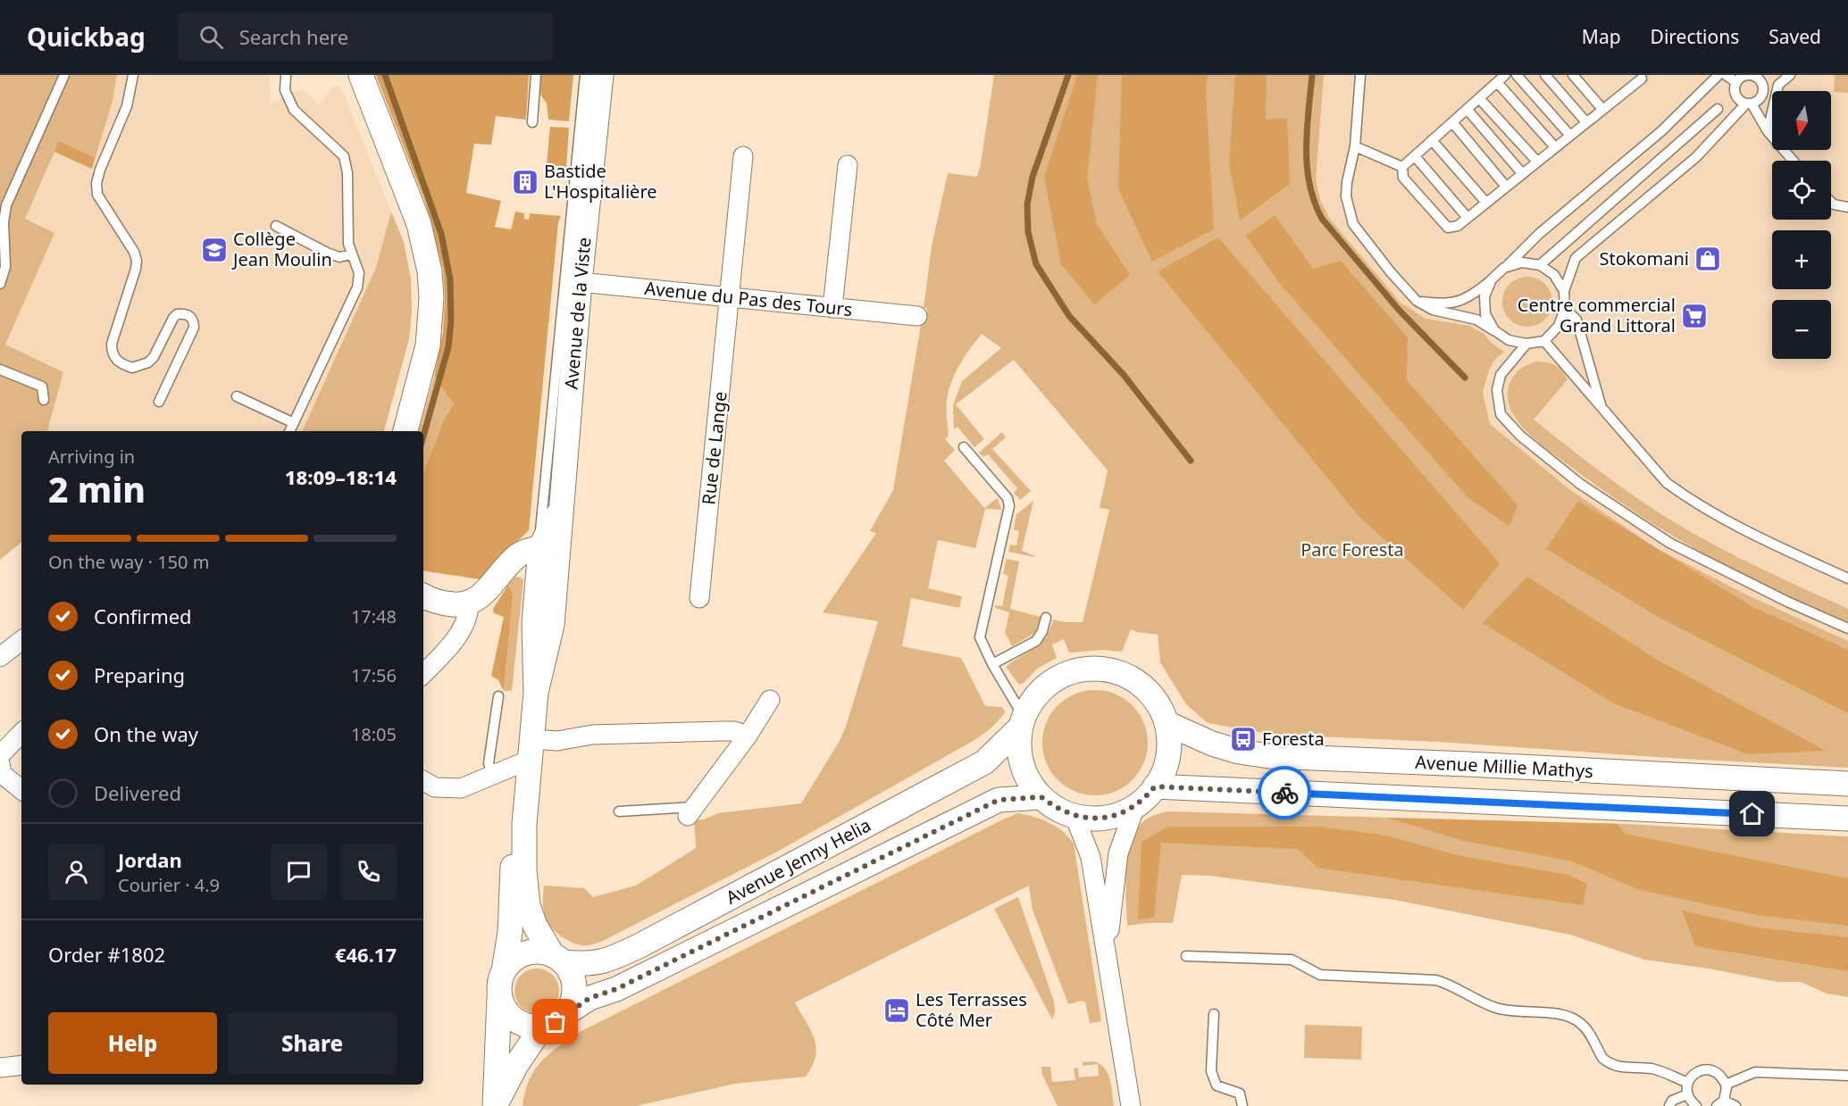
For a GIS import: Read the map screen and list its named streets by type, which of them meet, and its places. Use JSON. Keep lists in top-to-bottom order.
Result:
{
  "streets": {
    "street": [
      "Avenue du Pas des Tours",
      "Avenue de la Viste",
      "Rue de Lange",
      "Avenue Millie Mathys",
      "Avenue Jenny Helia"
    ]
  },
  "crossings": [
    ["Avenue du Pas des Tours", "Avenue de la Viste"],
    ["Avenue du Pas des Tours", "Rue de Lange"],
    ["Avenue Millie Mathys", "Avenue Jenny Helia"]
  ],
  "parks": ["Parc Foresta"],
  "places": {
    "building": ["Bastide L'Hospitalière"],
    "school or university": ["Collège Jean Moulin"],
    "shop": ["Stokomani"],
    "supermarket": ["Centre commercial Grand Littoral"],
    "bus stop": ["Foresta"],
    "hotel": ["Les Terrasses Côté Mer"]
  },
  "north": "bottom",
  "page": {
    "header": "Quickbag",
    "search": "Search here",
    "nav": ["Map", "Directions", "Saved"],
    "map_buttons": ["+", "−"],
    "heading": ["2 min", "Arriving in", "18:09–18:14"],
    "panel": [
      "Jordan",
      "Courier · 4.9",
      "Order #1802",
      "€46.17"
    ],
    "bar": "On the way · 150 m",
    "list": [
      ["Confirmed", "17:48"],
      ["Preparing", "17:56"],
      ["On the way", "18:05"],
      "Delivered"
    ],
    "buttons": ["Help", "Share"]
  }
}
